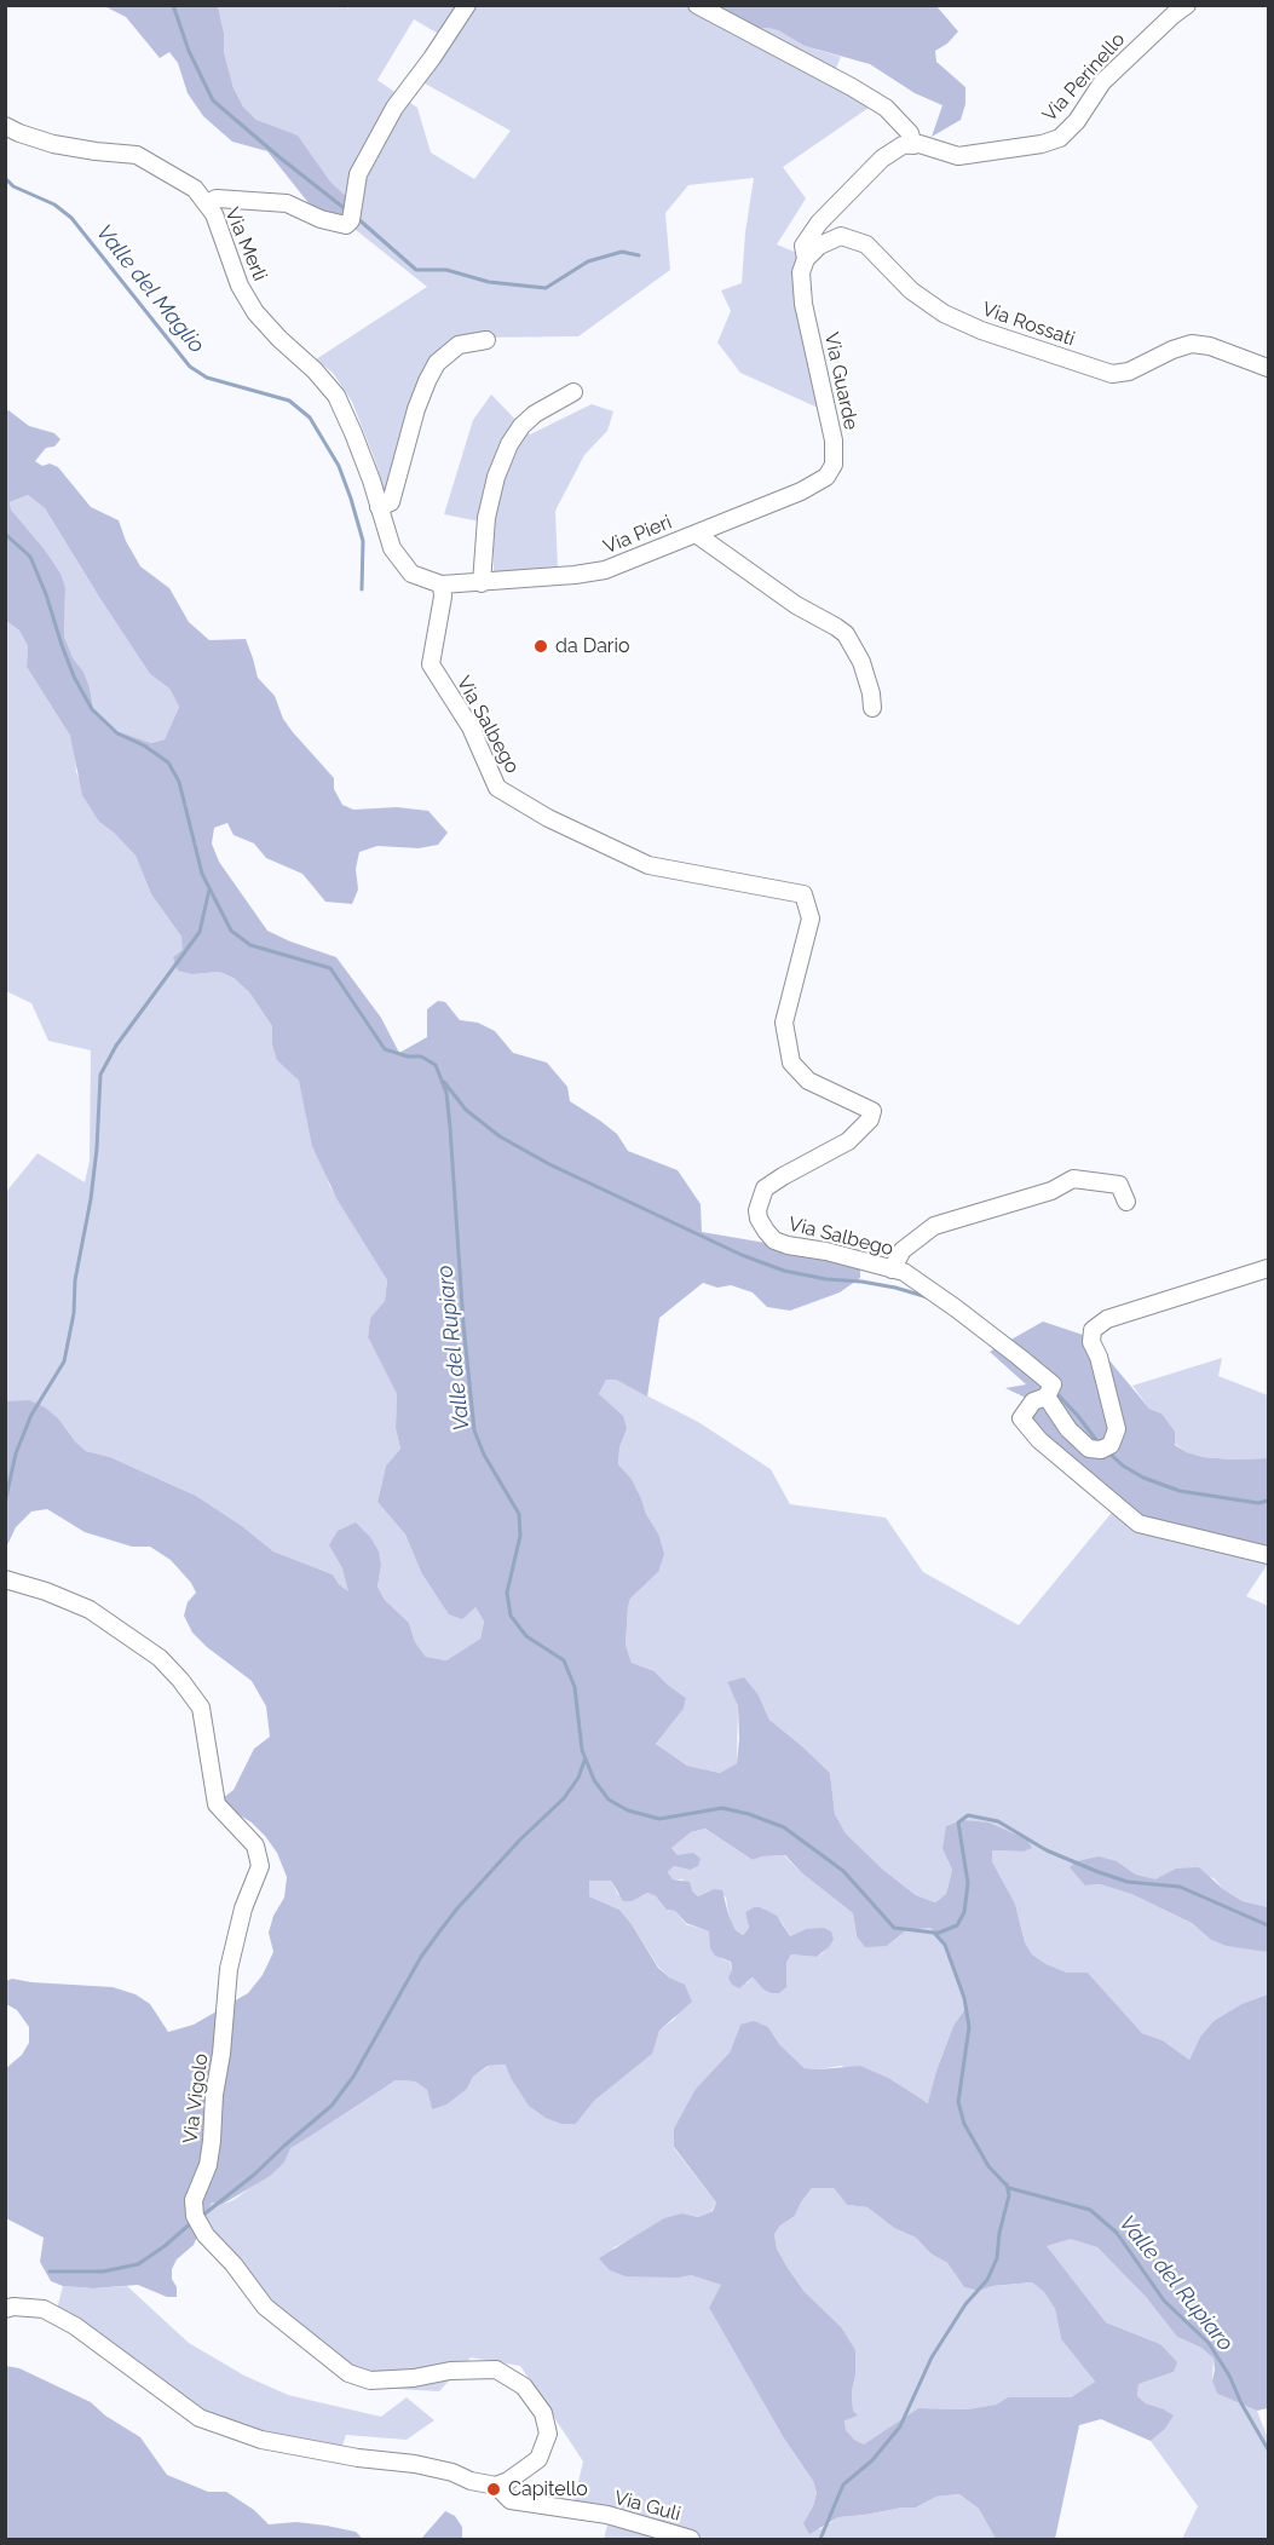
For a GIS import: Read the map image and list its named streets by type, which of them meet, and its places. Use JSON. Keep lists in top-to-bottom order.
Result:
{
  "streets": {
    "street": [
      "Via Perinello",
      "Via Merli",
      "Via Rossati",
      "Via Guarde",
      "Via Pieri",
      "Via Salbego",
      "Via Vigolo",
      "Via Guli"
    ]
  },
  "crossings": [
    ["Via Merli", "Via Pieri"],
    ["Via Rossati", "Via Guarde"],
    ["Via Guarde", "Via Pieri"],
    ["Via Pieri", "Via Salbego"],
    ["Via Vigolo", "Via Guli"]
  ],
  "water": ["Valle del Maglio", "Valle del Rupiaro"],
  "places": ["da Dario", "Capitello"]
}
